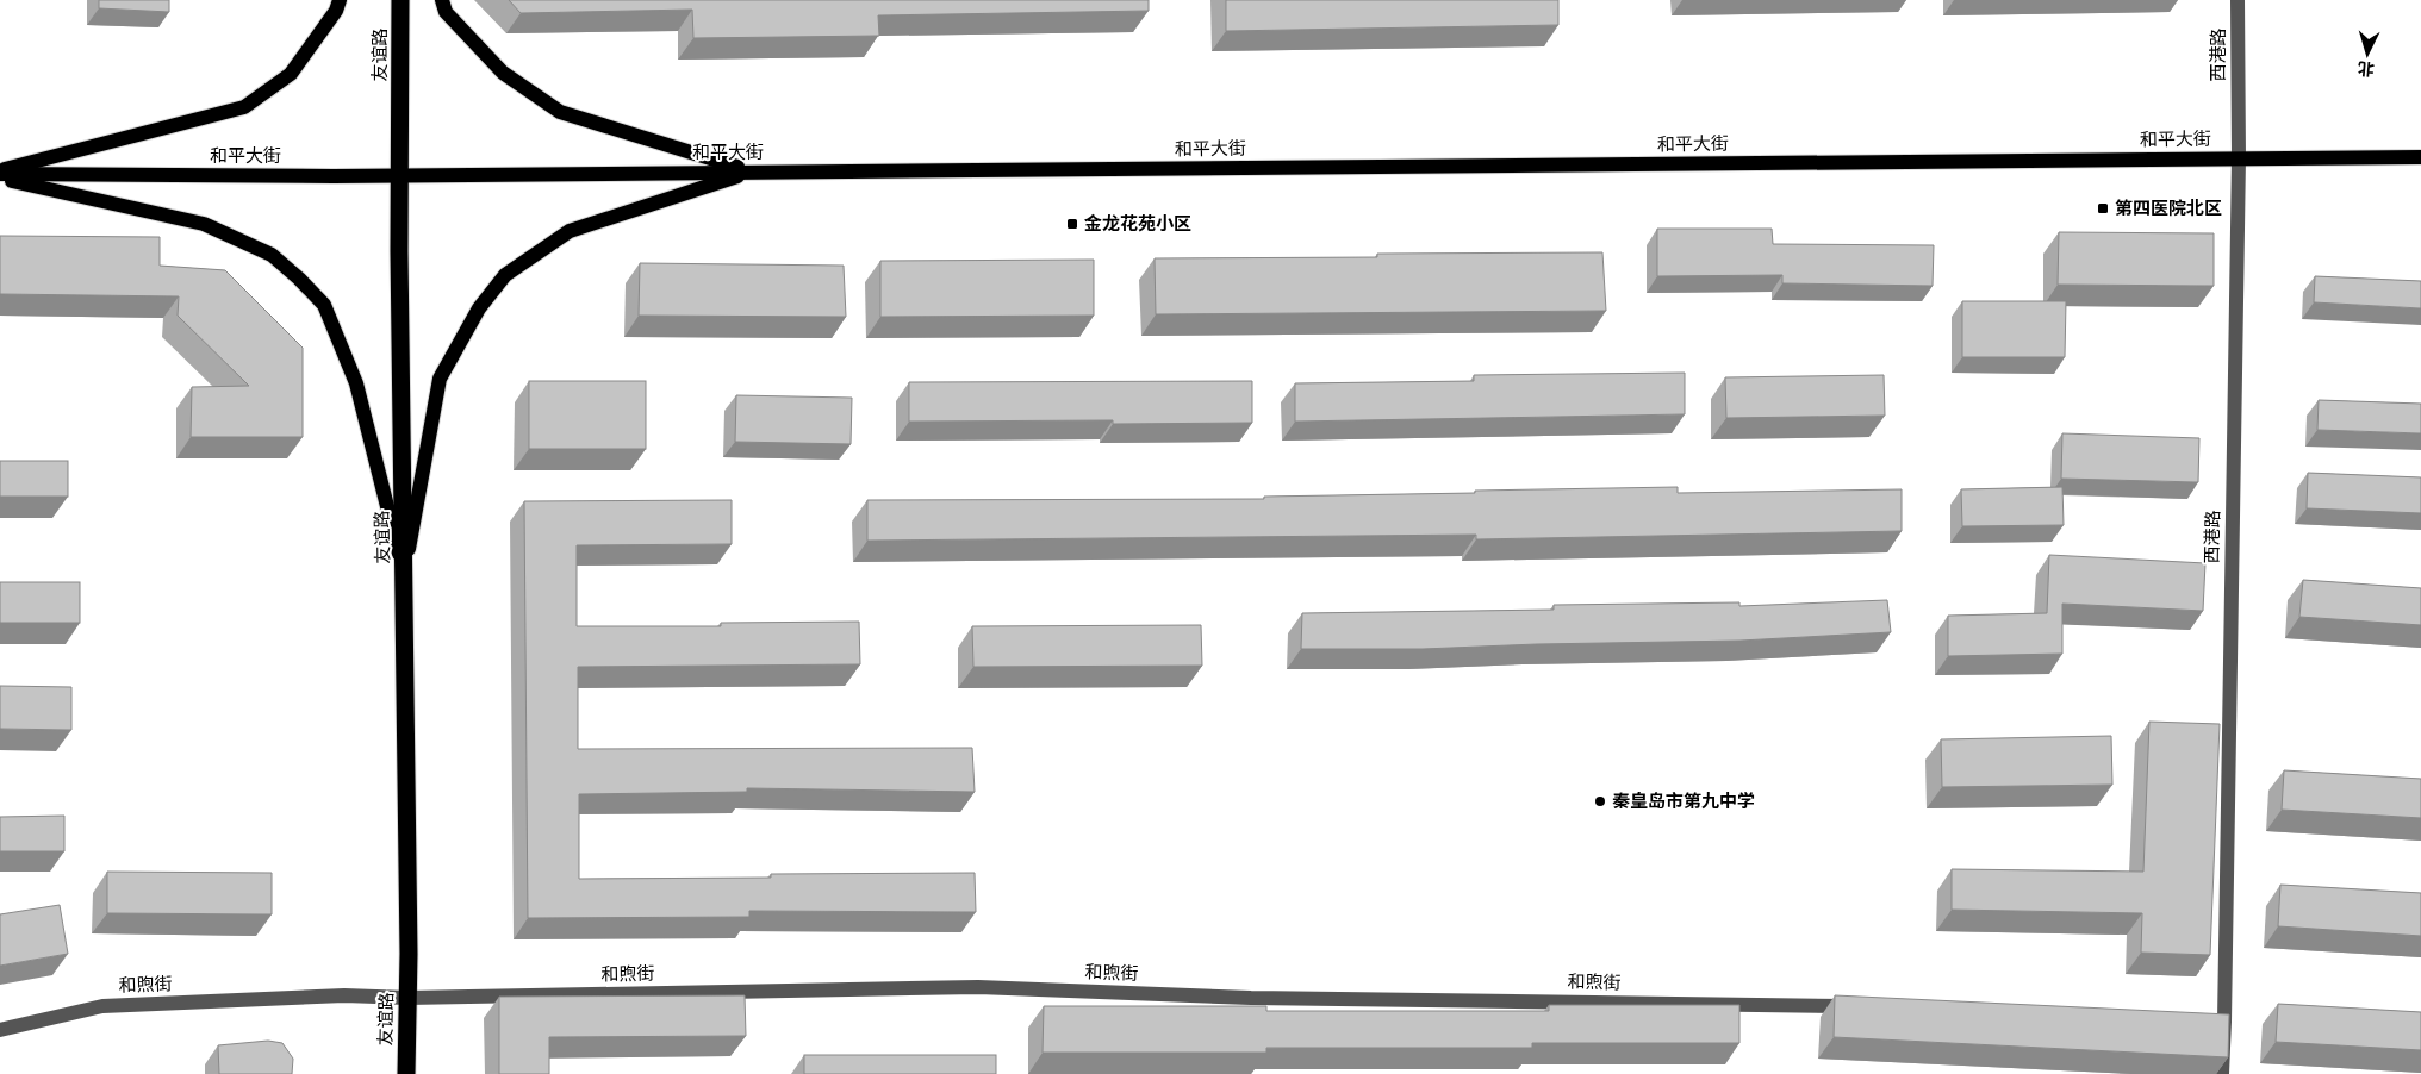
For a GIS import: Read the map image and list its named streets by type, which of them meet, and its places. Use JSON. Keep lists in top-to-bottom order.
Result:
{
  "streets": {
    "highway": ["友谊路"],
    "main road": ["和平大街"],
    "street": ["西港路", "和煦街"]
  },
  "crossings": [
    ["友谊路", "和平大街"],
    ["友谊路", "和煦街"],
    ["西港路", "和平大街"]
  ],
  "places": {
    "transit": ["第四医院北区", "金龙花苑小区"],
    "other": ["秦皇岛市第九中学"]
  },
  "north": "bottom"
}
